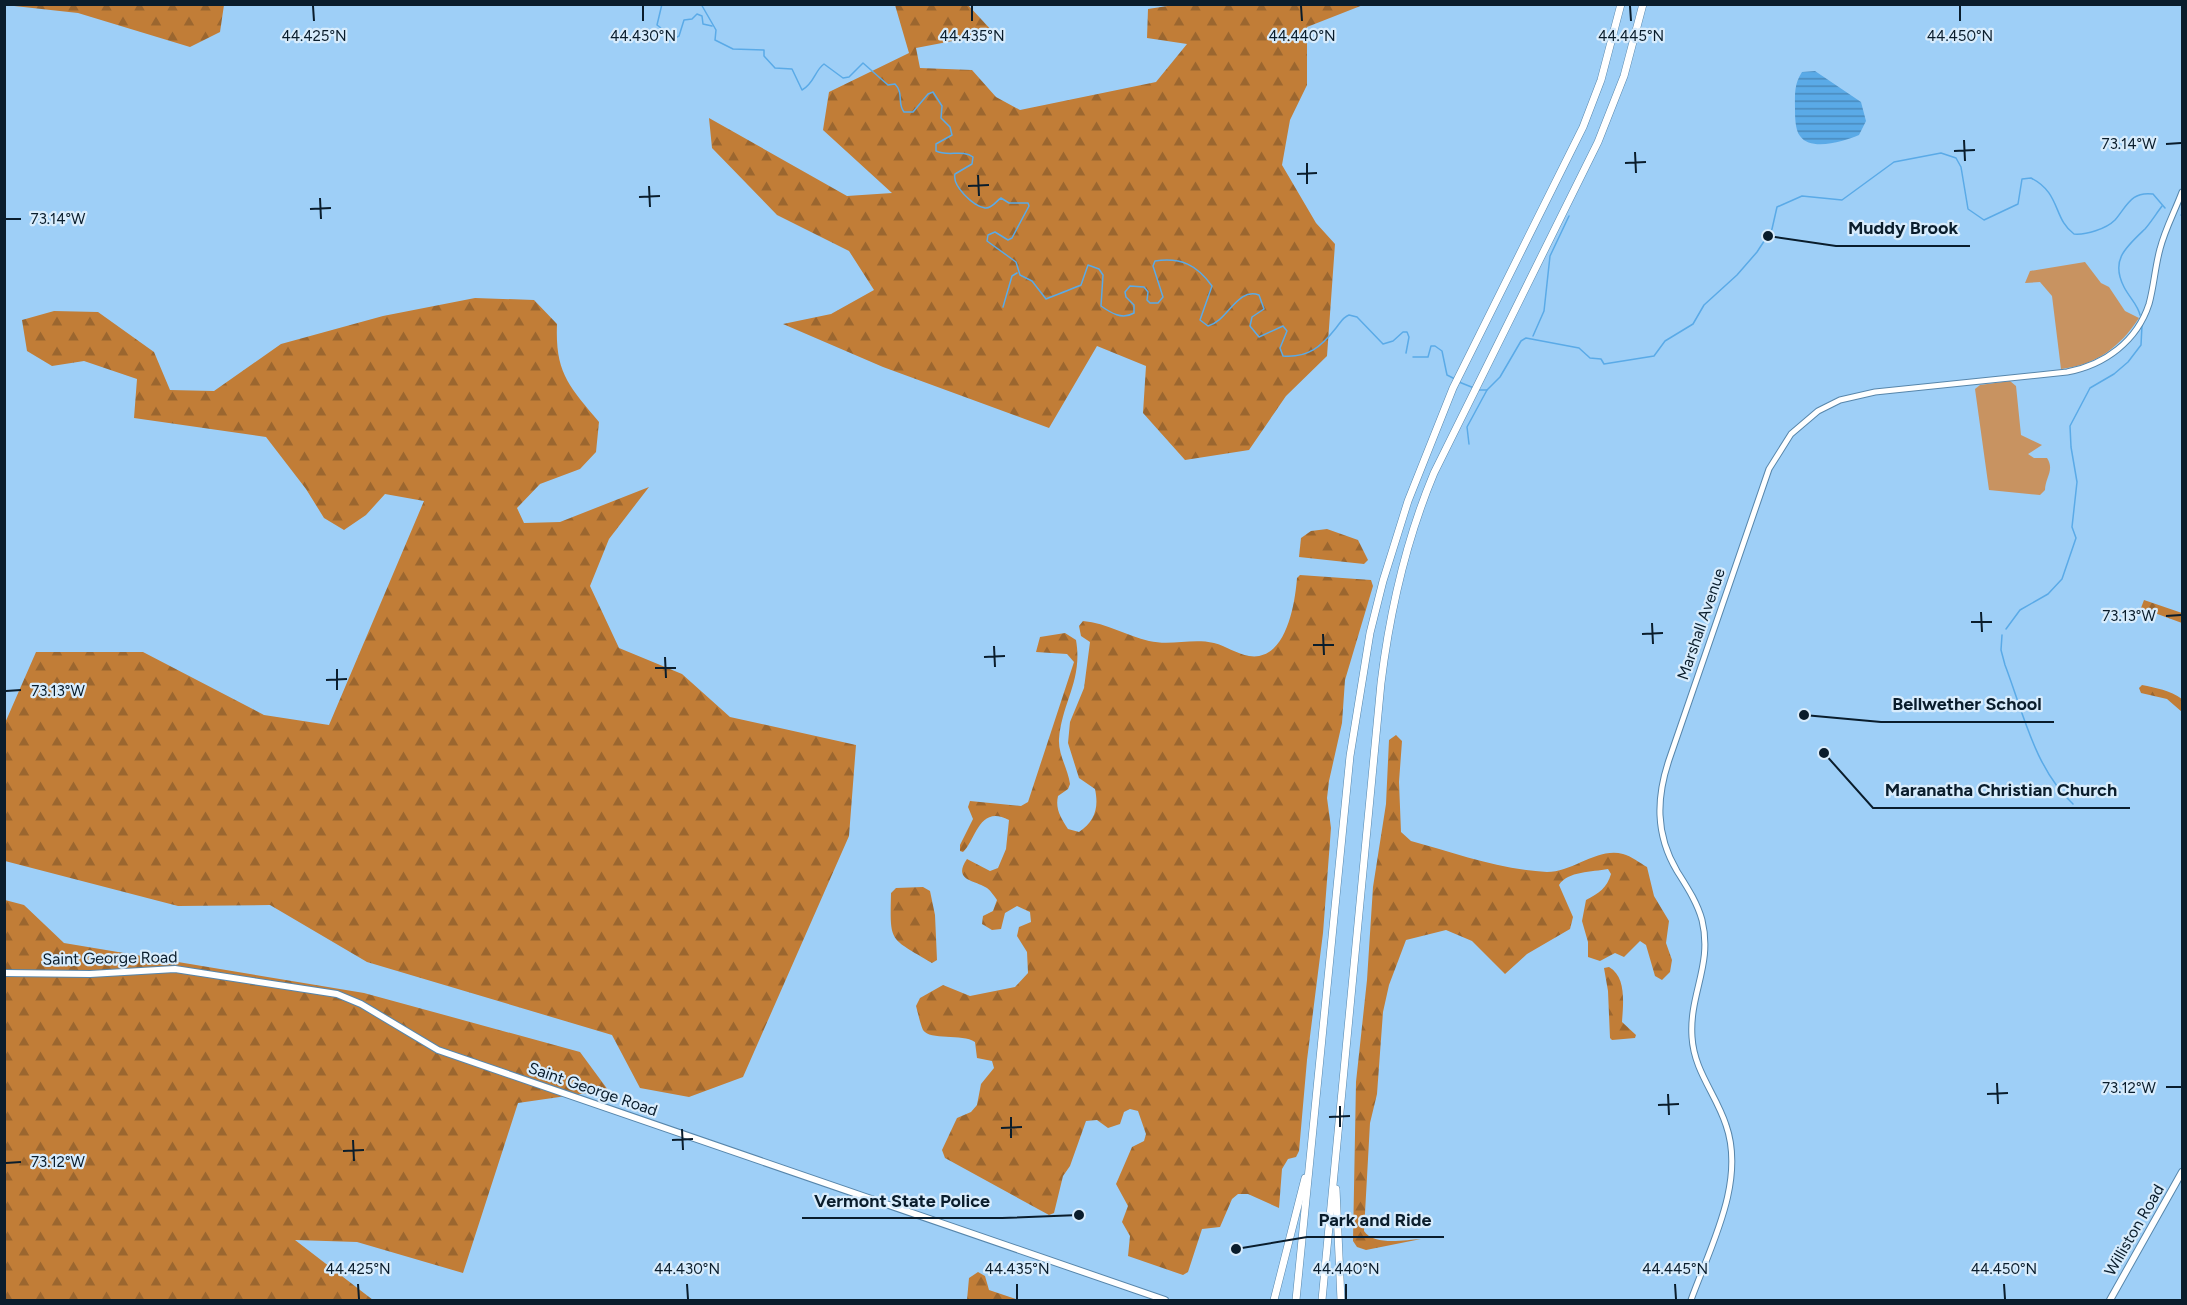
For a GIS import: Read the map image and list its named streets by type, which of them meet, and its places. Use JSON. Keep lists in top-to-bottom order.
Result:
{
  "streets": {
    "main road": ["Marshall Avenue", "Saint George Road", "Williston Road"]
  },
  "places": [
    "Muddy Brook",
    "Bellwether School",
    "Maranatha Christian Church",
    "Vermont State Police",
    "Park and Ride"
  ],
  "coordinates": [
    "44.425°N",
    "44.430°N",
    "44.435°N",
    "44.440°N",
    "44.445°N",
    "44.450°N",
    "73.14°W",
    "73.13°W",
    "73.12°W"
  ]
}
